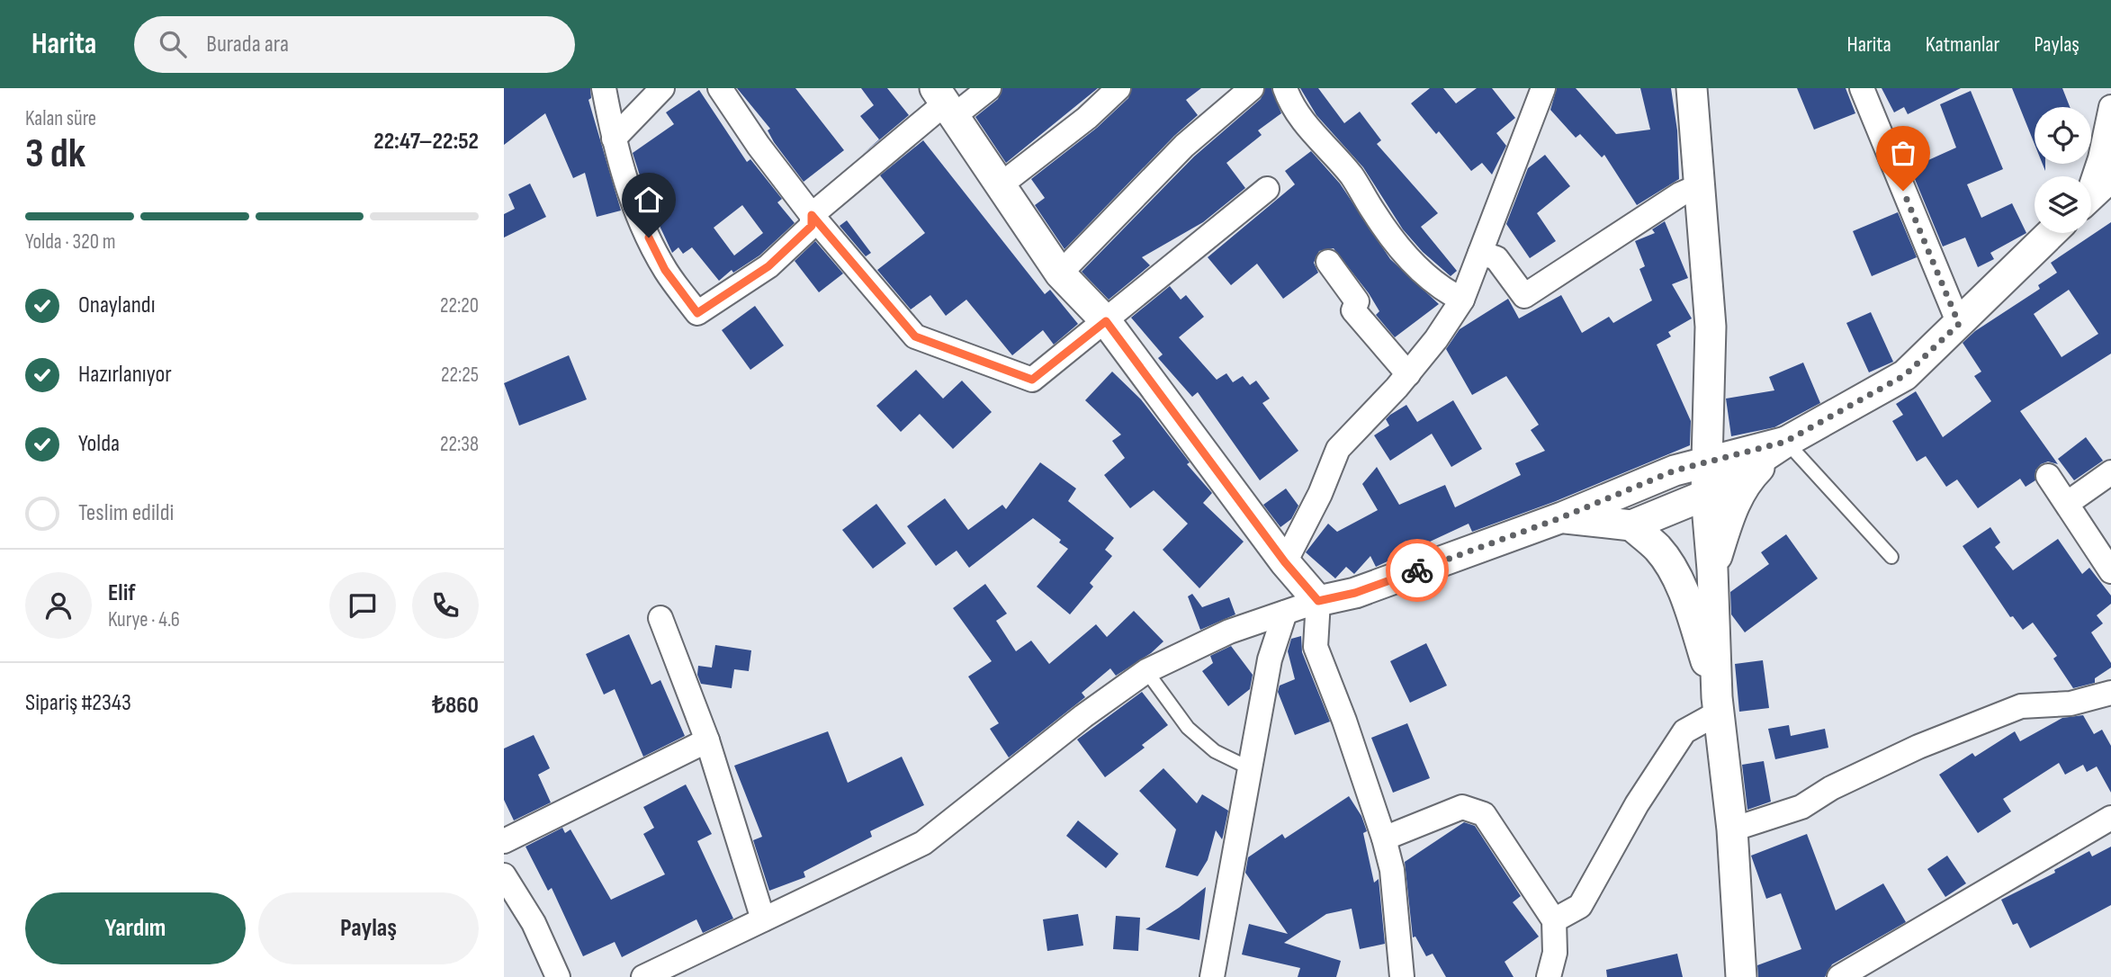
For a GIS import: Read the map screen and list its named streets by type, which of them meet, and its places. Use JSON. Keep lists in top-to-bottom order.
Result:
{
  "page": {
    "header": "Harita",
    "search": "Burada ara",
    "nav": ["Harita", "Katmanlar", "Paylaş"],
    "heading": ["3 dk", "Kalan süre", "22:47–22:52"],
    "panel": [
      "Elif",
      "Kurye · 4.6",
      "Sipariş #2343",
      "₺860"
    ],
    "bar": "Yolda · 320 m",
    "list": [
      ["Onaylandı", "22:20"],
      ["Hazırlanıyor", "22:25"],
      ["Yolda", "22:38"],
      "Teslim edildi"
    ],
    "buttons": ["Yardım", "Paylaş"]
  }
}
